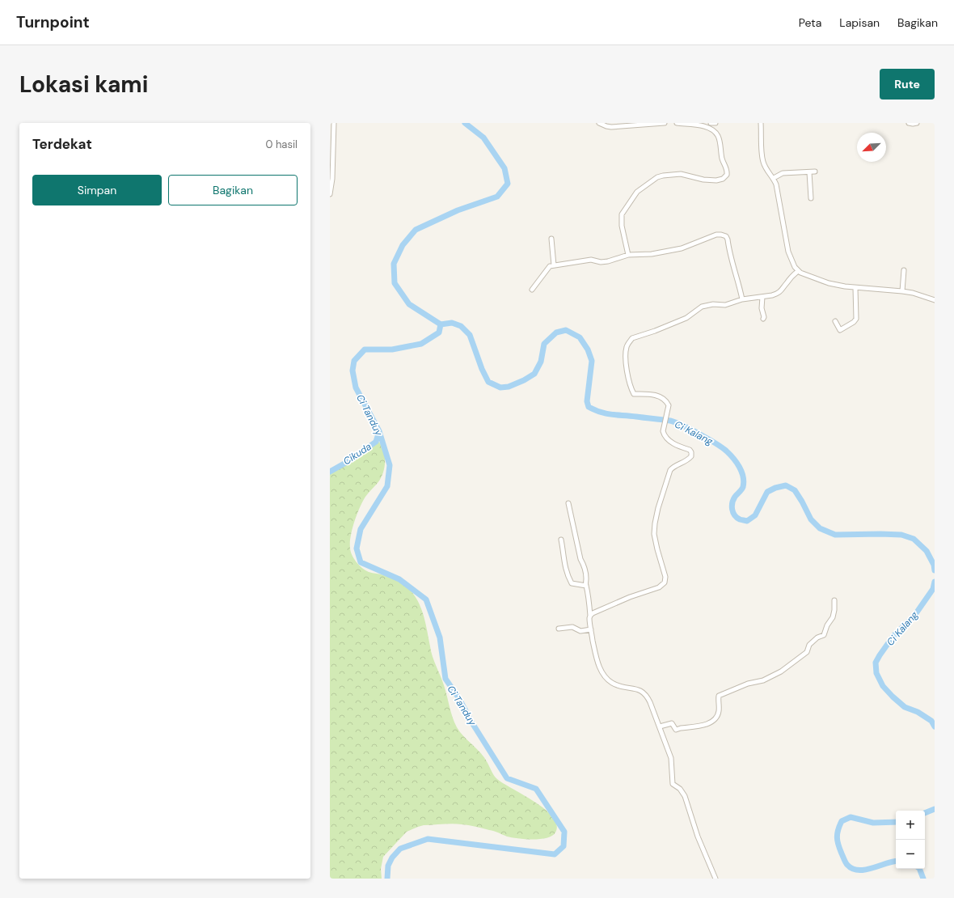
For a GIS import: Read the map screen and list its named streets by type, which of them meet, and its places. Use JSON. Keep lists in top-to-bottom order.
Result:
{
  "water": ["Ci Tanduy", "Ci Kalang", "Cikuda"],
  "north": "bottom left",
  "page": {
    "header": "Turnpoint",
    "nav": ["Peta", "Lapisan", "Bagikan"],
    "buttons": [
      "Rute",
      ["Simpan", "Bagikan"]
    ],
    "title": "Lokasi kami",
    "heading": ["Terdekat", "0 hasil"],
    "map_buttons": ["+", "−"]
  }
}
